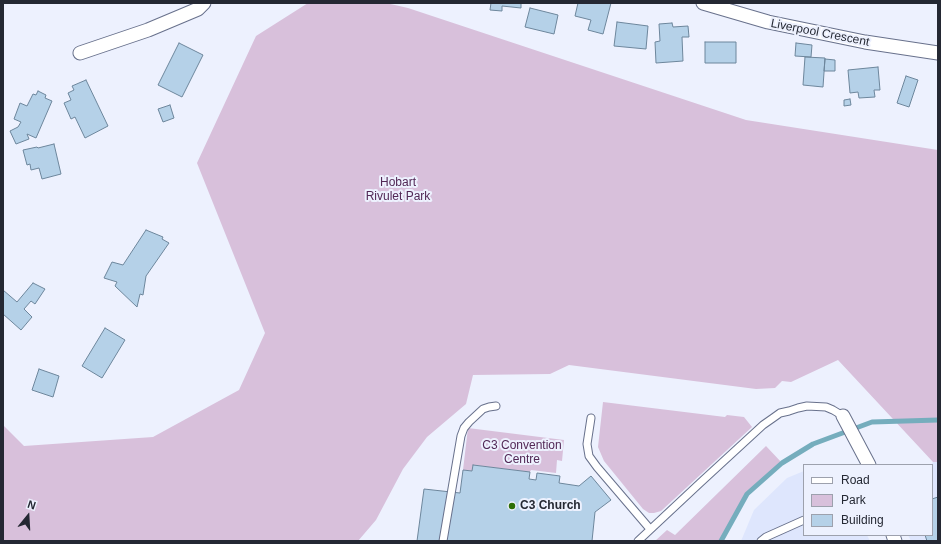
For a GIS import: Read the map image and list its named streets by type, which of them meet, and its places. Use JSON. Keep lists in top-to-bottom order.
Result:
{
  "streets": {
    "street": ["Liverpool Crescent"]
  },
  "parks": ["Hobart Rivulet Park", "C3 Convention Centre"],
  "places": ["C3 Church"],
  "legend": ["Road", "Park", "Building"],
  "north": "top"
}
